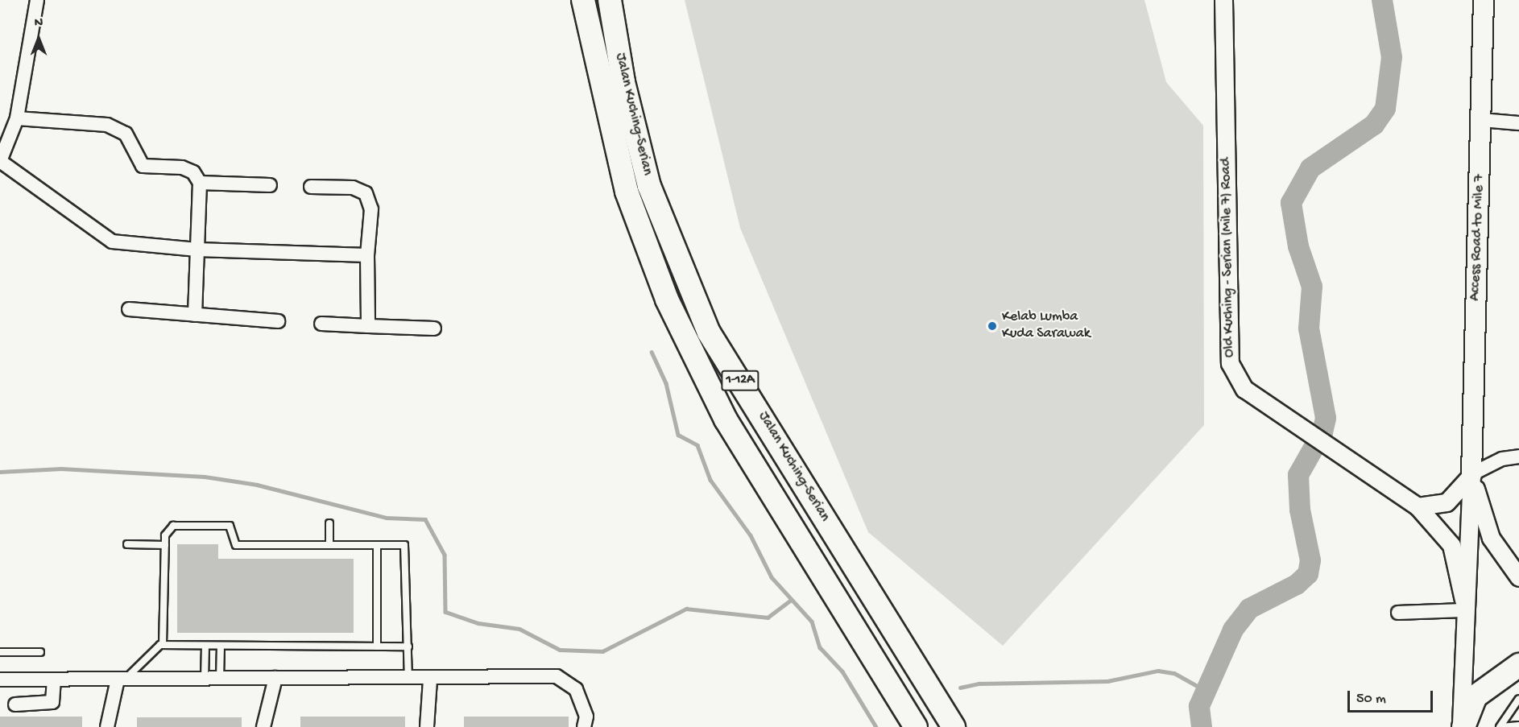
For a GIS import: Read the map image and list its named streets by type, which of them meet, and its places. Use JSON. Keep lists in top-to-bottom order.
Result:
{
  "streets": {
    "highway": ["Jalan Kuching-Serian", "1-12A"],
    "main road": ["Access Road to Mile 7"],
    "street": ["Old Kuching - Serian (Mile 7) Road"]
  },
  "places": ["Kelab Lumba Kuda Sarawak"],
  "scale_bar": "50 m",
  "north": "top"
}
